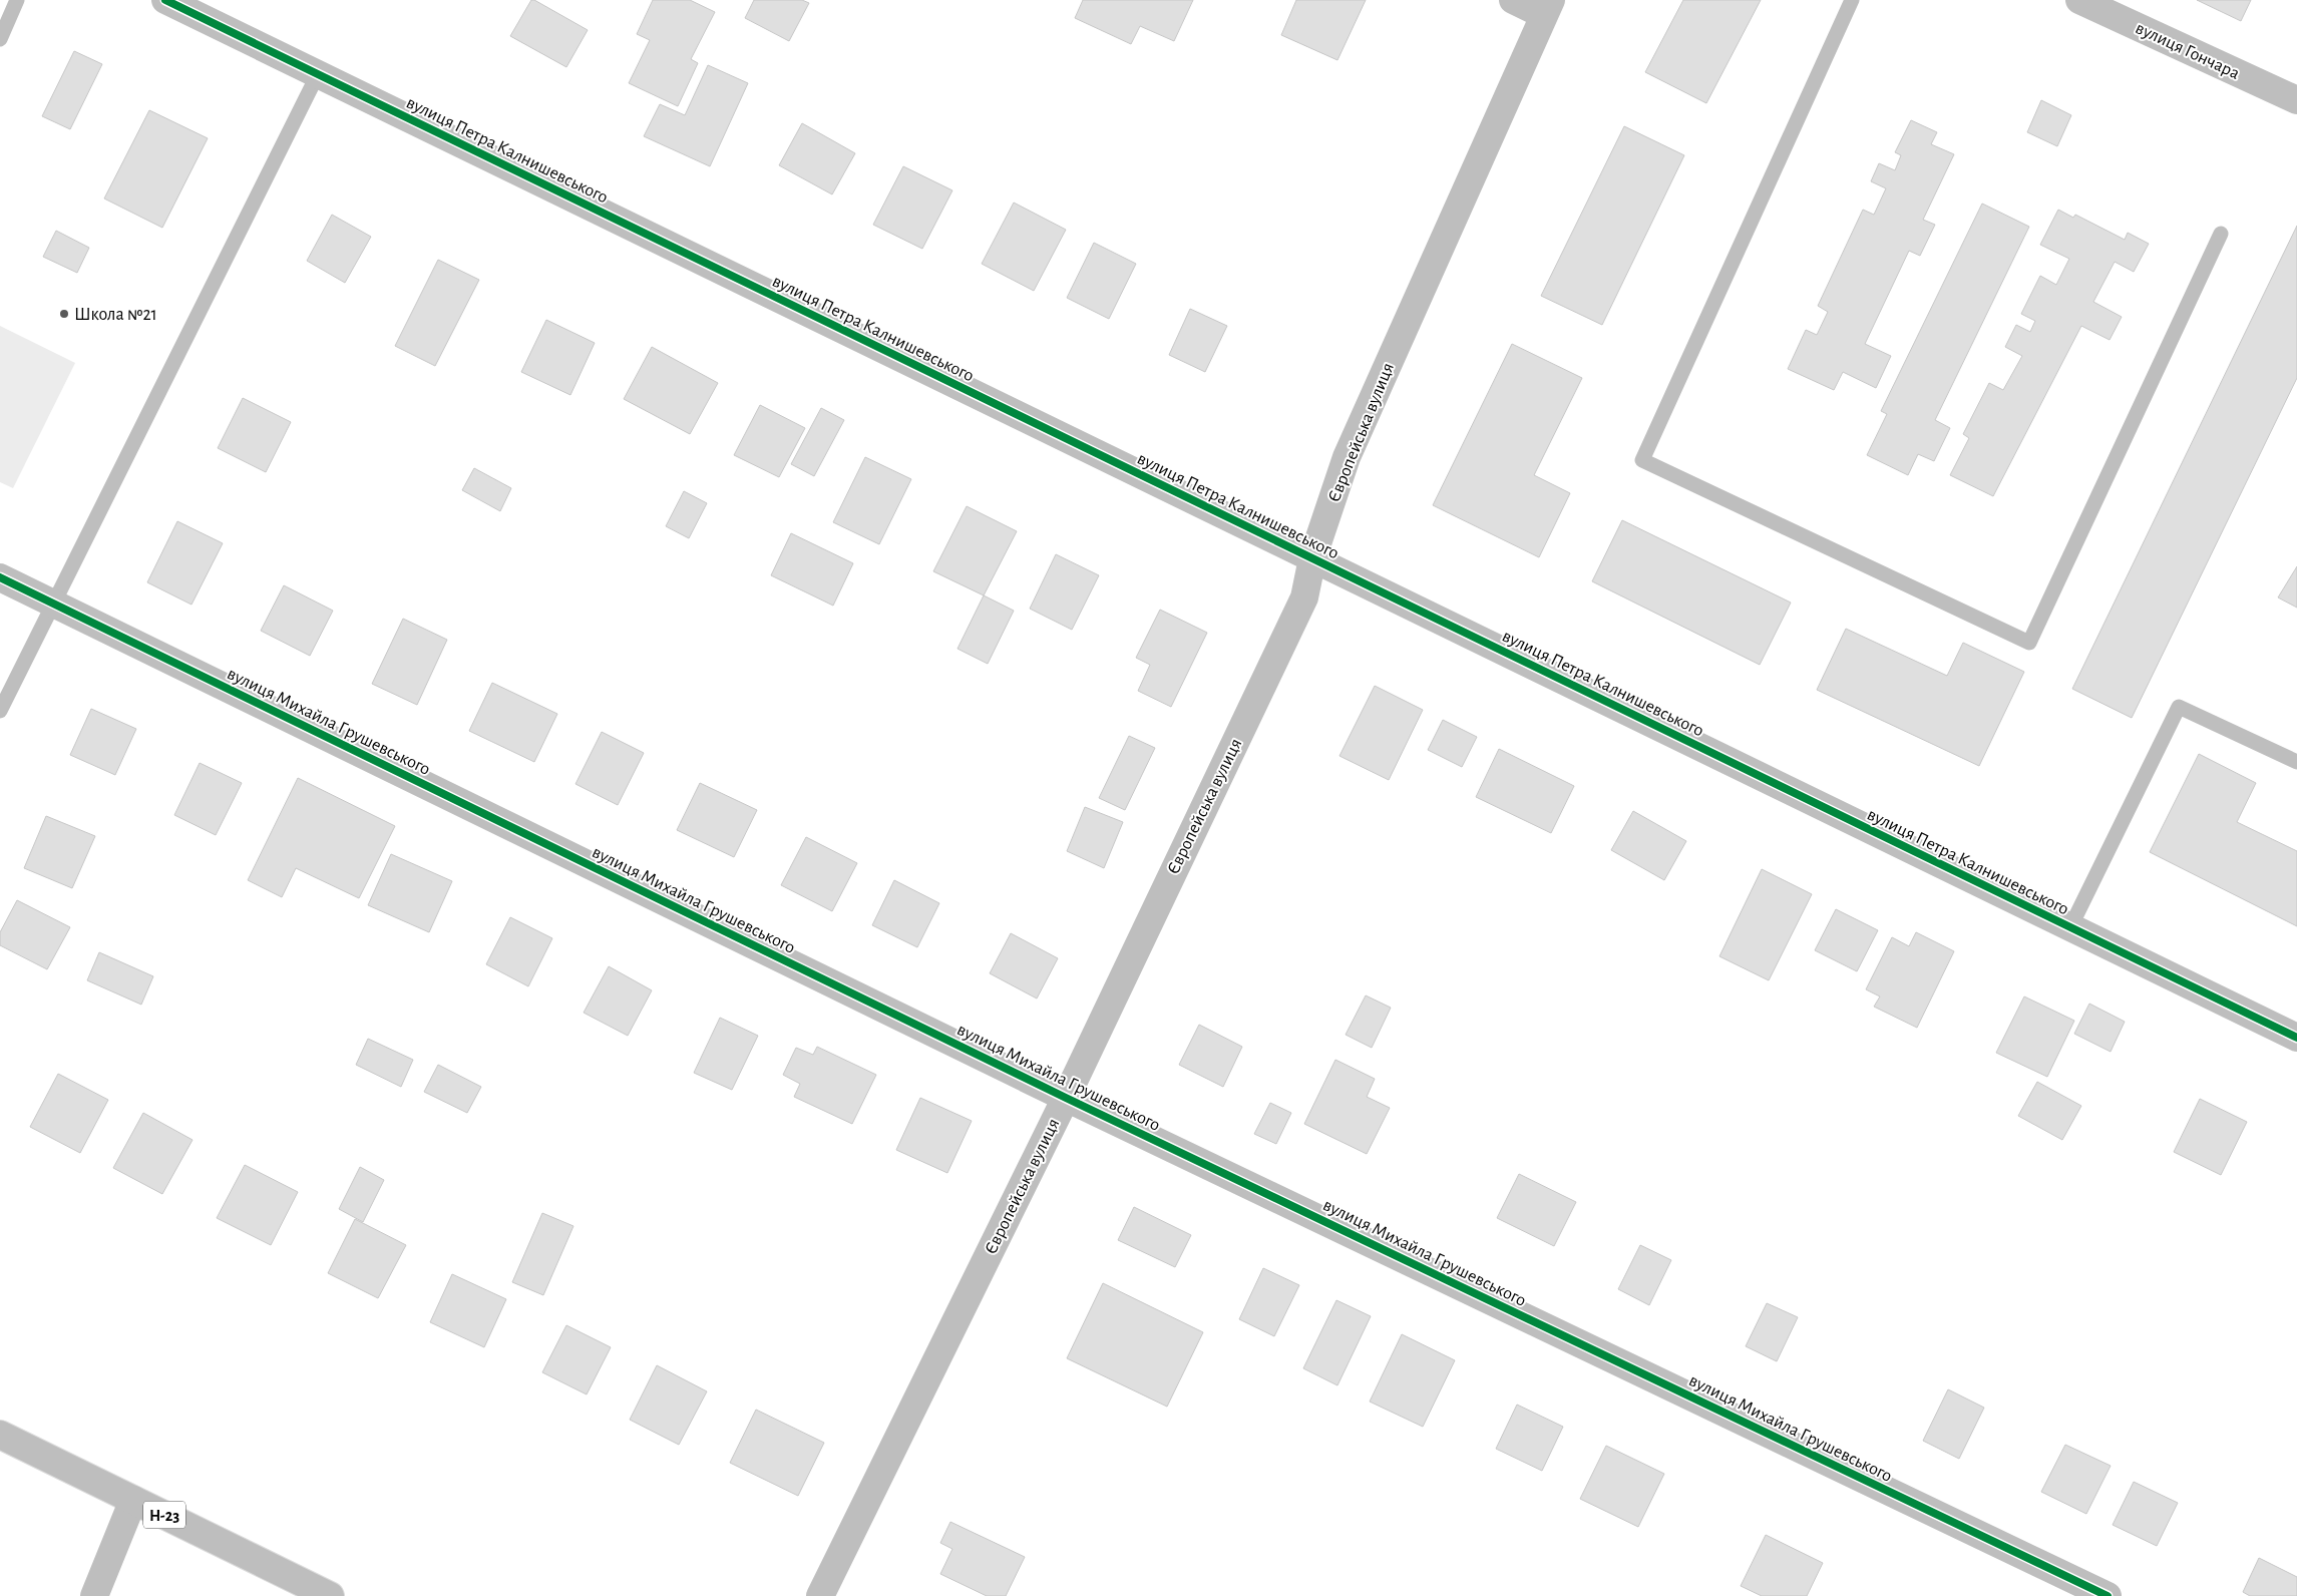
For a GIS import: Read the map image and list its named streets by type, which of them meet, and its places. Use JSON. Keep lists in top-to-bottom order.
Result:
{
  "streets": {
    "street": [
      "вулиця Гончара",
      "вулиця Петра Калнишевського",
      "Європейська вулиця",
      "вулиця Михайла Грушевського",
      "Н-23"
    ]
  },
  "crossings": [
    ["вулиця Петра Калнишевського", "Європейська вулиця"],
    ["Європейська вулиця", "вулиця Михайла Грушевського"]
  ],
  "places": ["Школа №21"]
}
